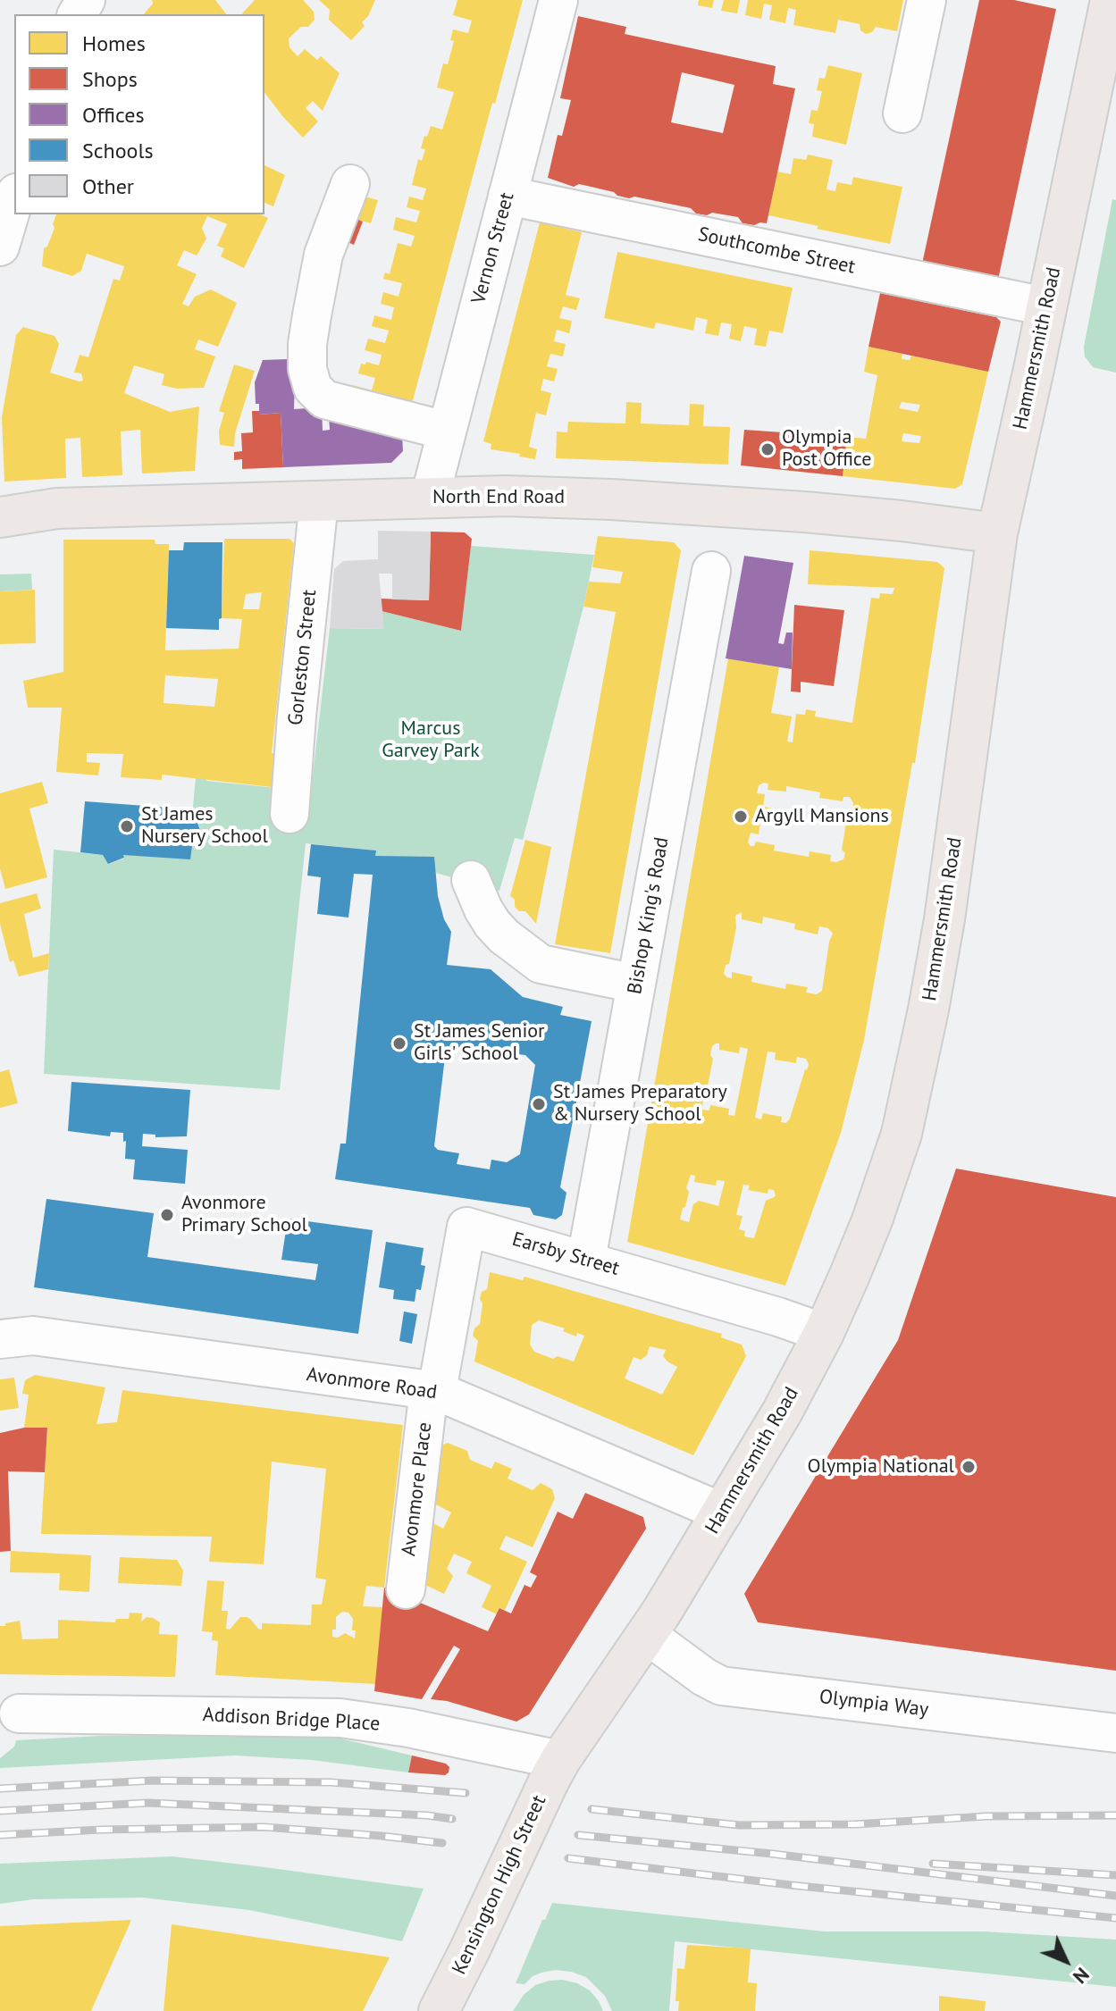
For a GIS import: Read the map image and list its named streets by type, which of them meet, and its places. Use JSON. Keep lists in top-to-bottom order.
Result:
{
  "streets": {
    "main road": ["Hammersmith Road", "North End Road", "Kensington High Street"],
    "street": [
      "Vernon Street",
      "Southcombe Street",
      "Gorleston Street",
      "Bishop King's Road",
      "Earsby Street",
      "Avonmore Road",
      "Avonmore Place",
      "Olympia Way",
      "Addison Bridge Place"
    ]
  },
  "crossings": [
    ["Vernon Street", "Southcombe Street"],
    ["Vernon Street", "North End Road"],
    ["Southcombe Street", "Hammersmith Road"],
    ["Hammersmith Road", "North End Road"],
    ["Hammersmith Road", "Earsby Street"],
    ["Hammersmith Road", "Avonmore Road"],
    ["Hammersmith Road", "Olympia Way"],
    ["Hammersmith Road", "Addison Bridge Place"],
    ["Hammersmith Road", "Kensington High Street"],
    ["North End Road", "Gorleston Street"],
    ["Bishop King's Road", "Earsby Street"],
    ["Earsby Street", "Avonmore Road"],
    ["Earsby Street", "Avonmore Place"],
    ["Avonmore Road", "Avonmore Place"],
    ["Addison Bridge Place", "Kensington High Street"]
  ],
  "parks": ["Marcus Garvey Park"],
  "places": [
    "Olympia Post Office",
    "Argyll Mansions",
    "St James Nursery School",
    "St James Senior Girls' School",
    "St James Preparatory & Nursery School",
    "Avonmore Primary School",
    "Olympia National"
  ],
  "legend": [
    "Homes",
    "Shops",
    "Offices",
    "Schools",
    "Other"
  ],
  "north": "bottom right"
}
